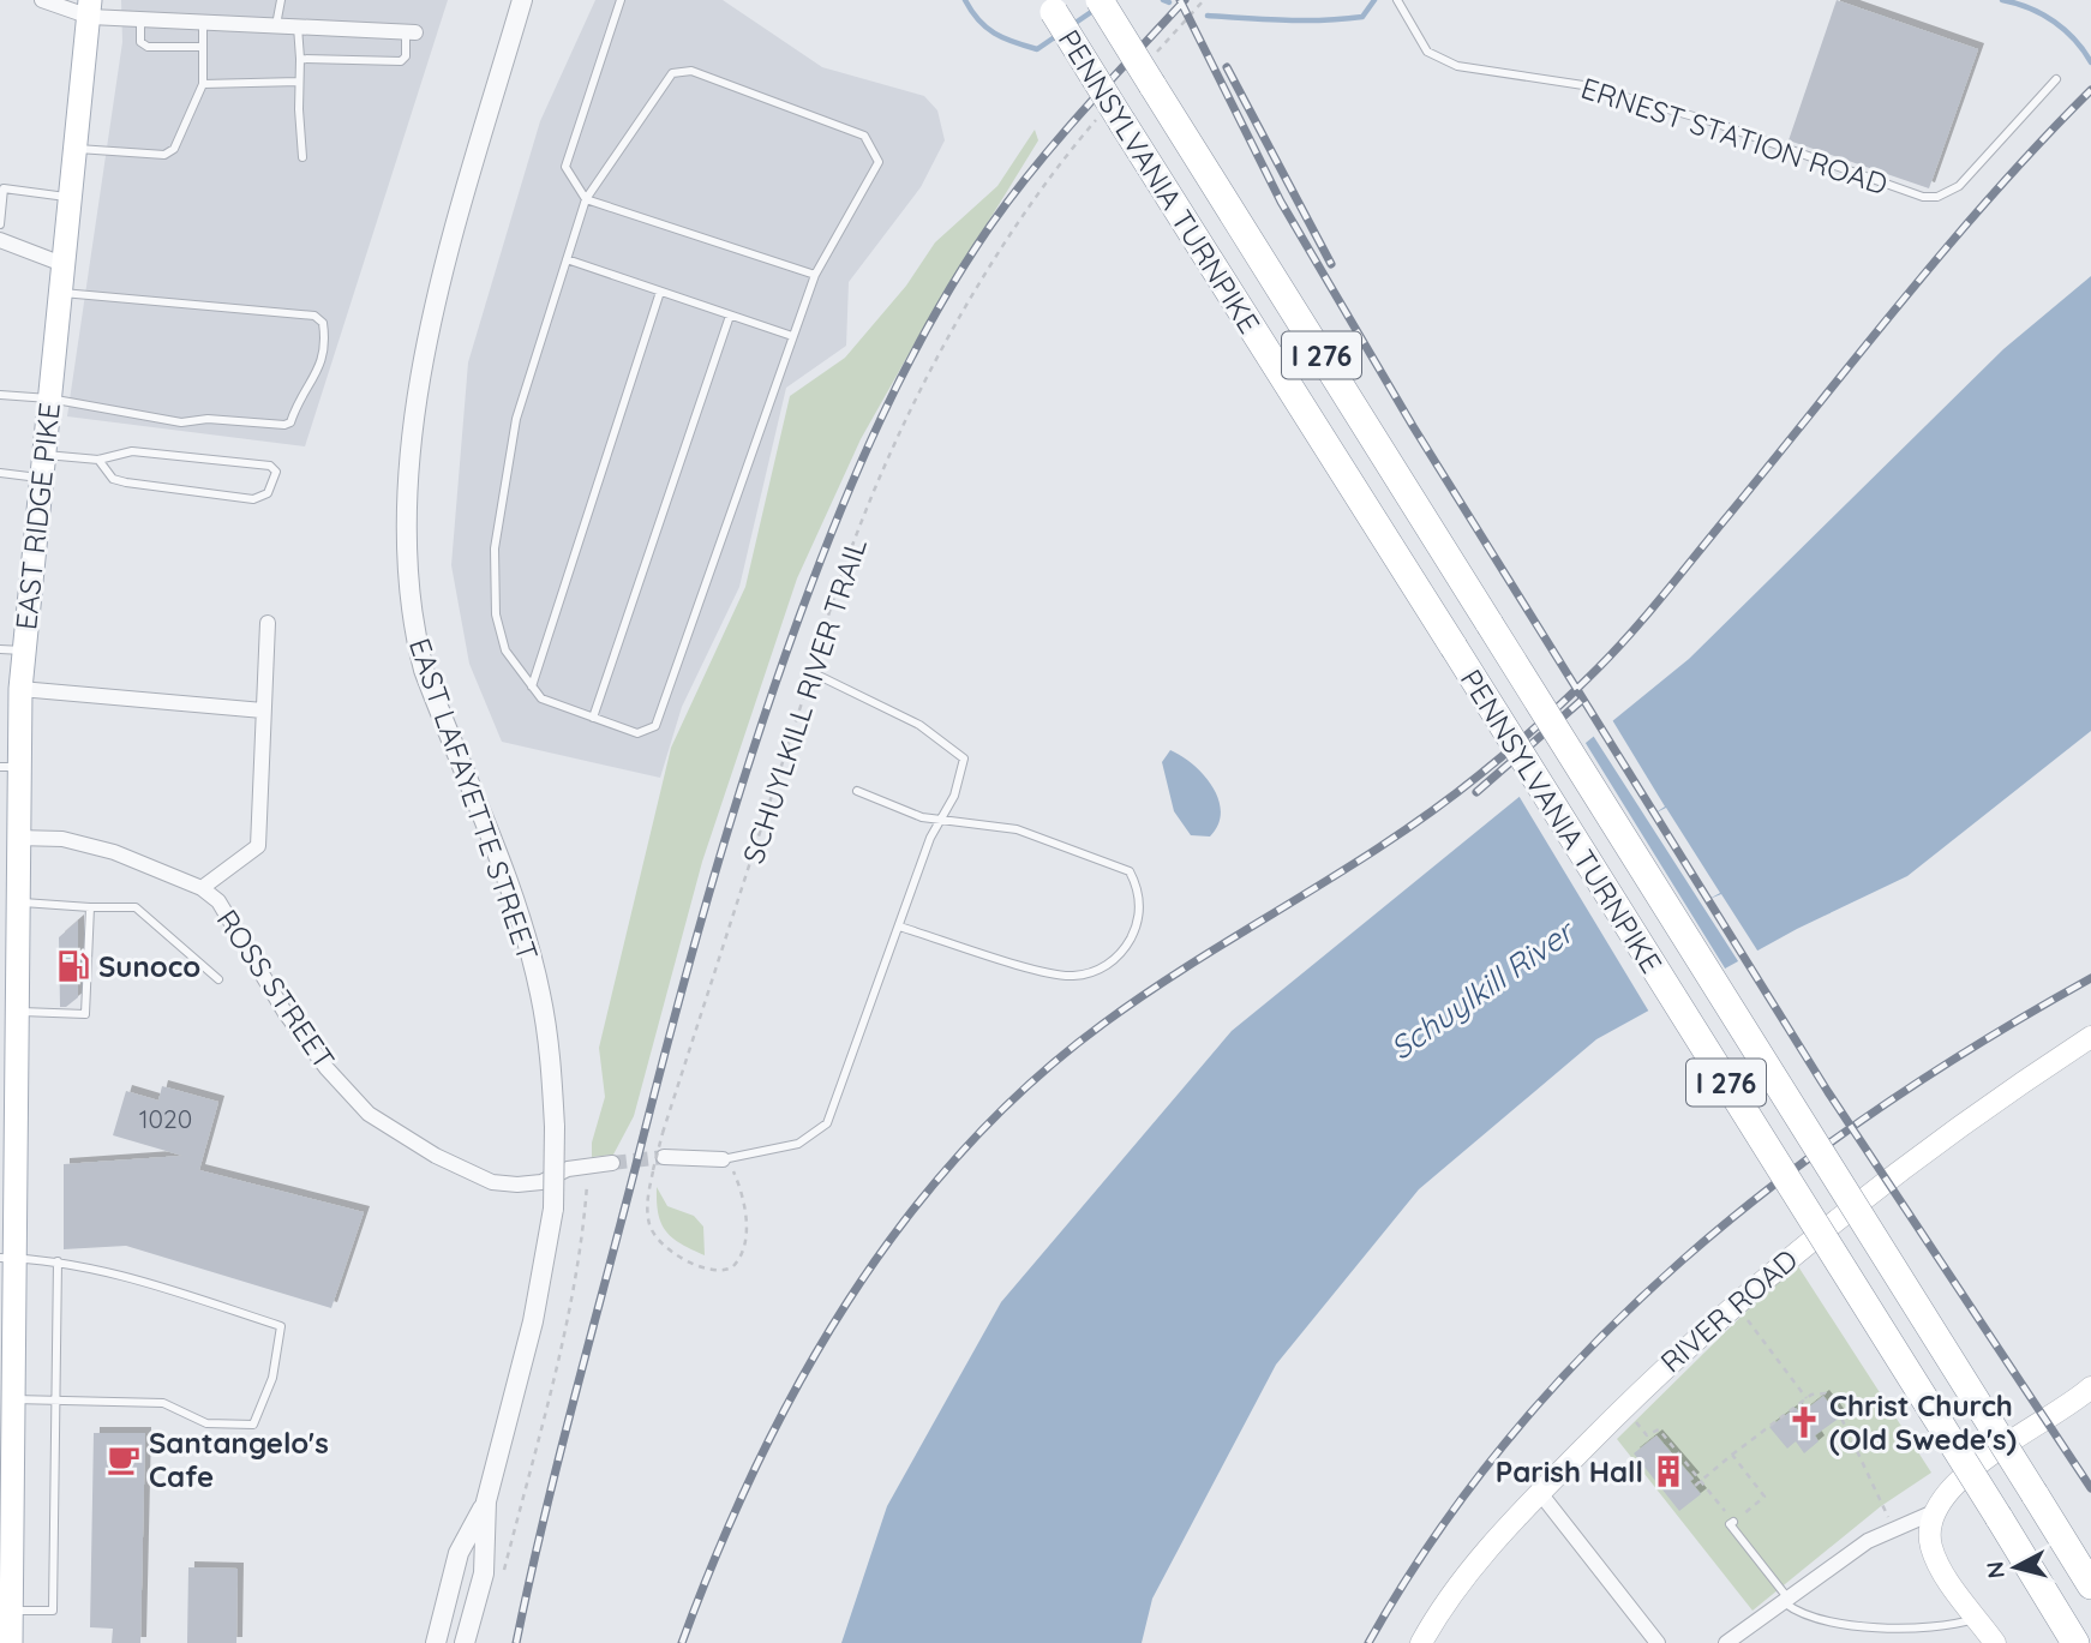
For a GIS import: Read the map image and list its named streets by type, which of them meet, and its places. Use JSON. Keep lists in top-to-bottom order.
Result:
{
  "streets": {
    "highway": ["PENNSYLVANIA TURNPIKE", "I 276"],
    "main road": ["EAST RIDGE PIKE", "RIVER ROAD"],
    "street": ["EAST LAFAYETTE STREET", "ROSS STREET"],
    "lane": ["ERNEST STATION ROAD"],
    "path": ["SCHUYLKILL RIVER TRAIL"]
  },
  "crossings": [
    ["PENNSYLVANIA TURNPIKE", "SCHUYLKILL RIVER TRAIL"],
    ["EAST RIDGE PIKE", "ROSS STREET"]
  ],
  "water": ["Schuylkill River"],
  "places": {
    "fuel station": ["Sunoco"],
    "church": ["Christ Church (Old Swede's)"],
    "cafe": ["Santangelo's Cafe"],
    "building": ["Parish Hall"]
  },
  "house_numbers": ["1020"],
  "north": "left"
}
